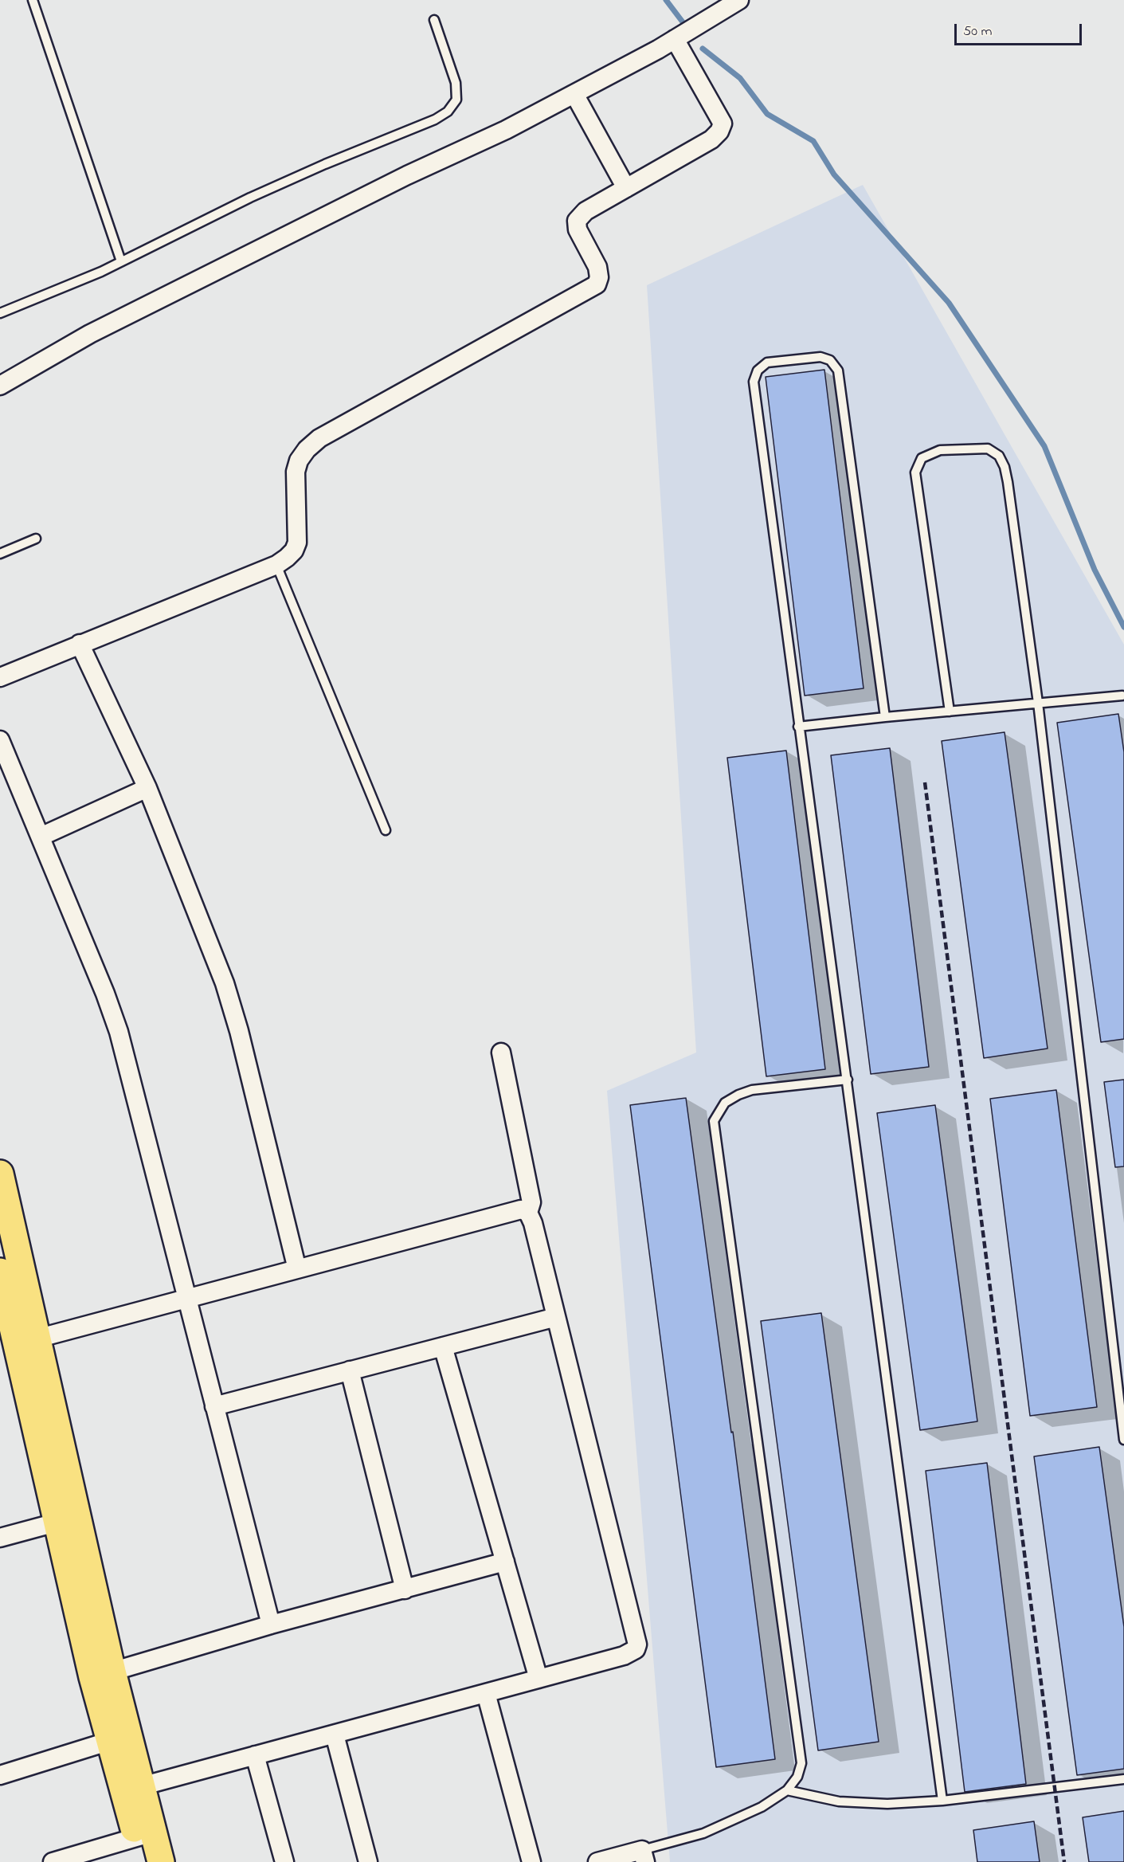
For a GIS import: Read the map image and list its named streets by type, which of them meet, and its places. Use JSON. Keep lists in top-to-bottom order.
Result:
{
  "scale_bar": "50 m"
}
